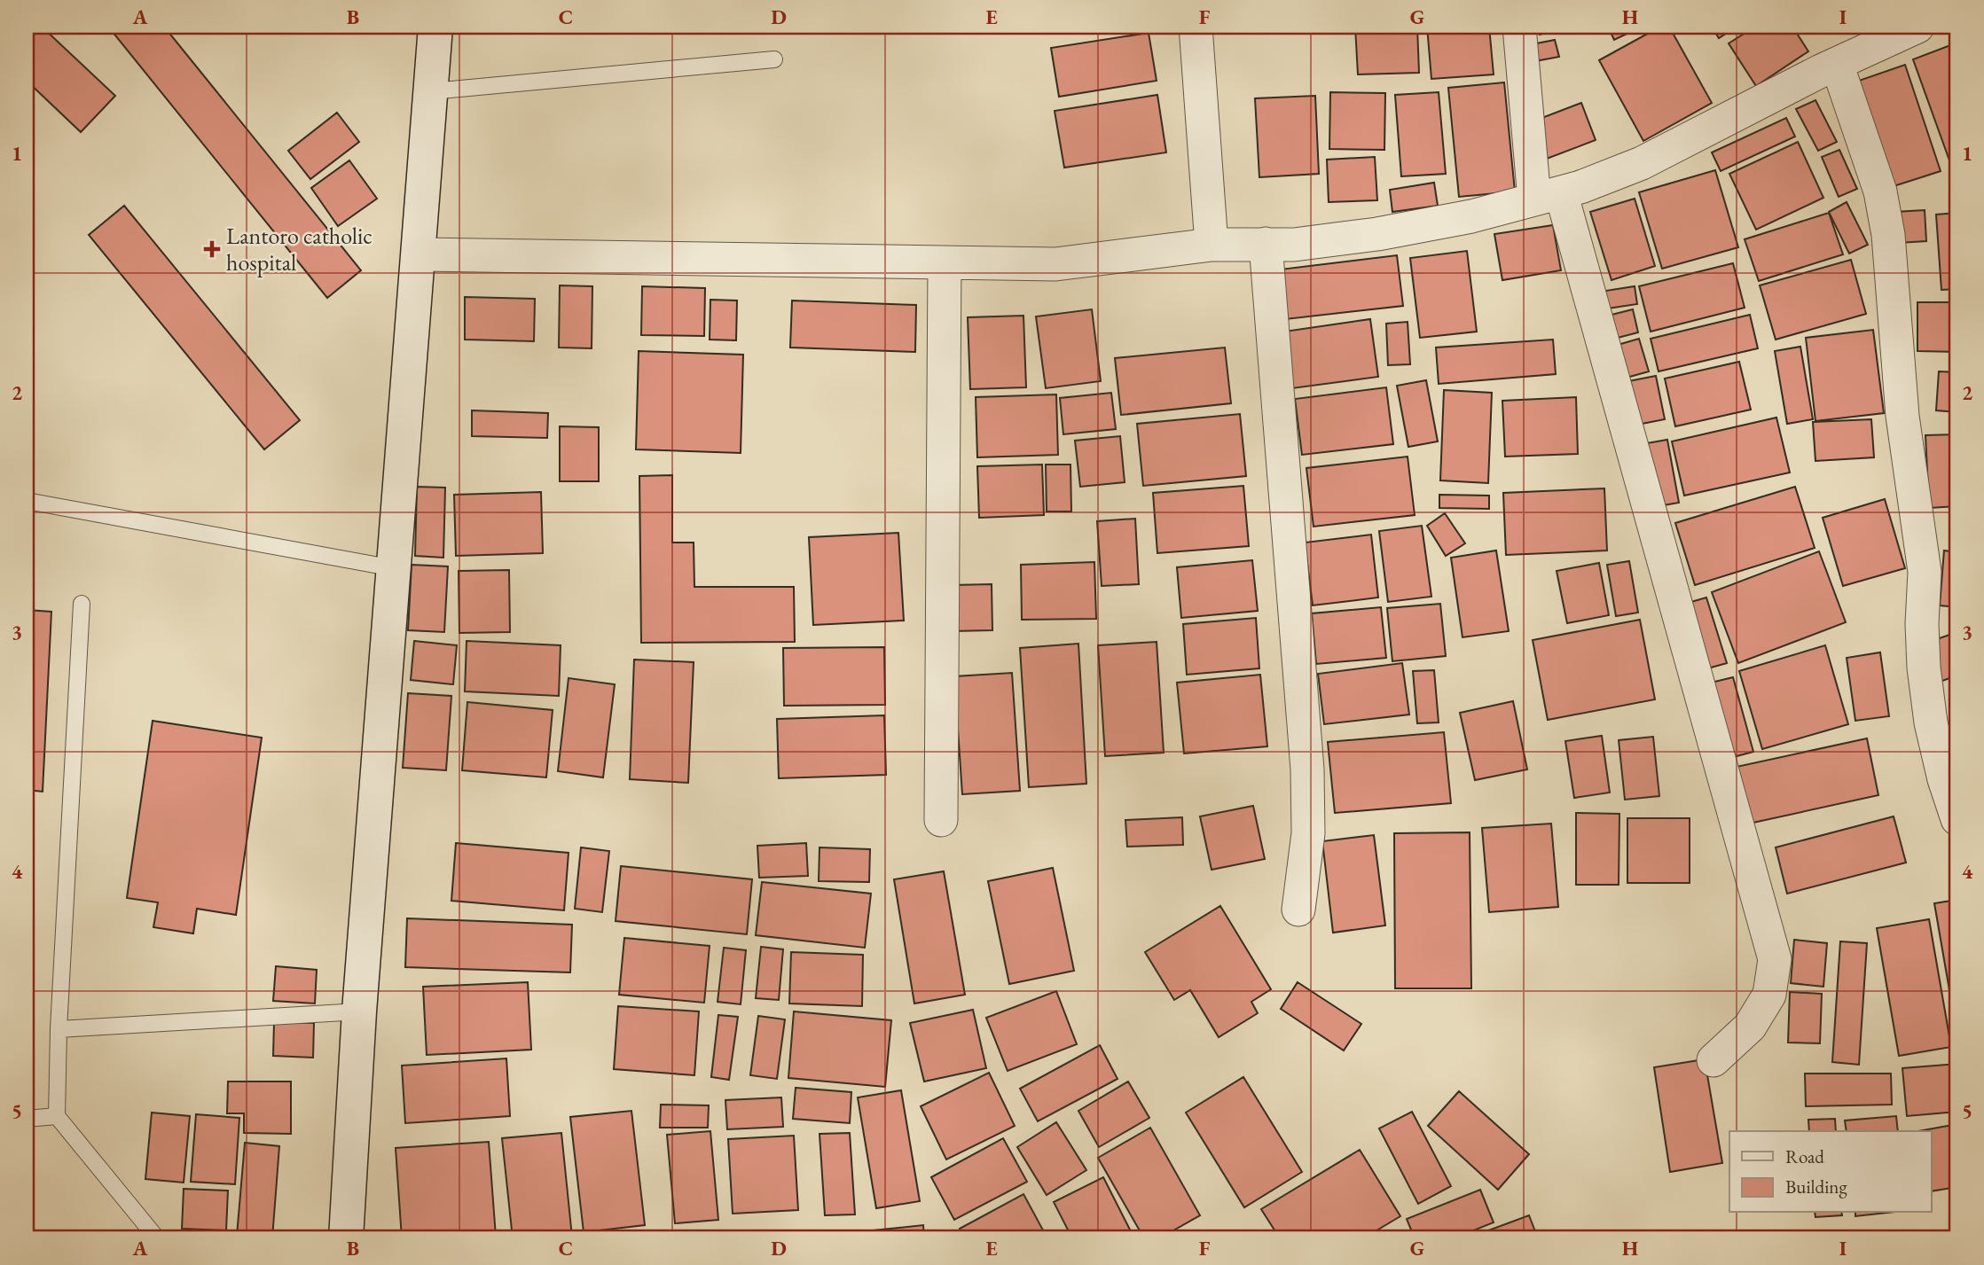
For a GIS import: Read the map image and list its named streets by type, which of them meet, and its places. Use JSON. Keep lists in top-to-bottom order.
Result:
{
  "places": {
    "health": ["Lantoro catholic hospital"]
  },
  "legend": ["Road", "Building"],
  "grid": {
    "columns": [
      "A",
      "B",
      "C",
      "D",
      "E",
      "F",
      "G",
      "H",
      "I"
    ],
    "rows": [
      "1",
      "2",
      "3",
      "4",
      "5"
    ]
  }
}
